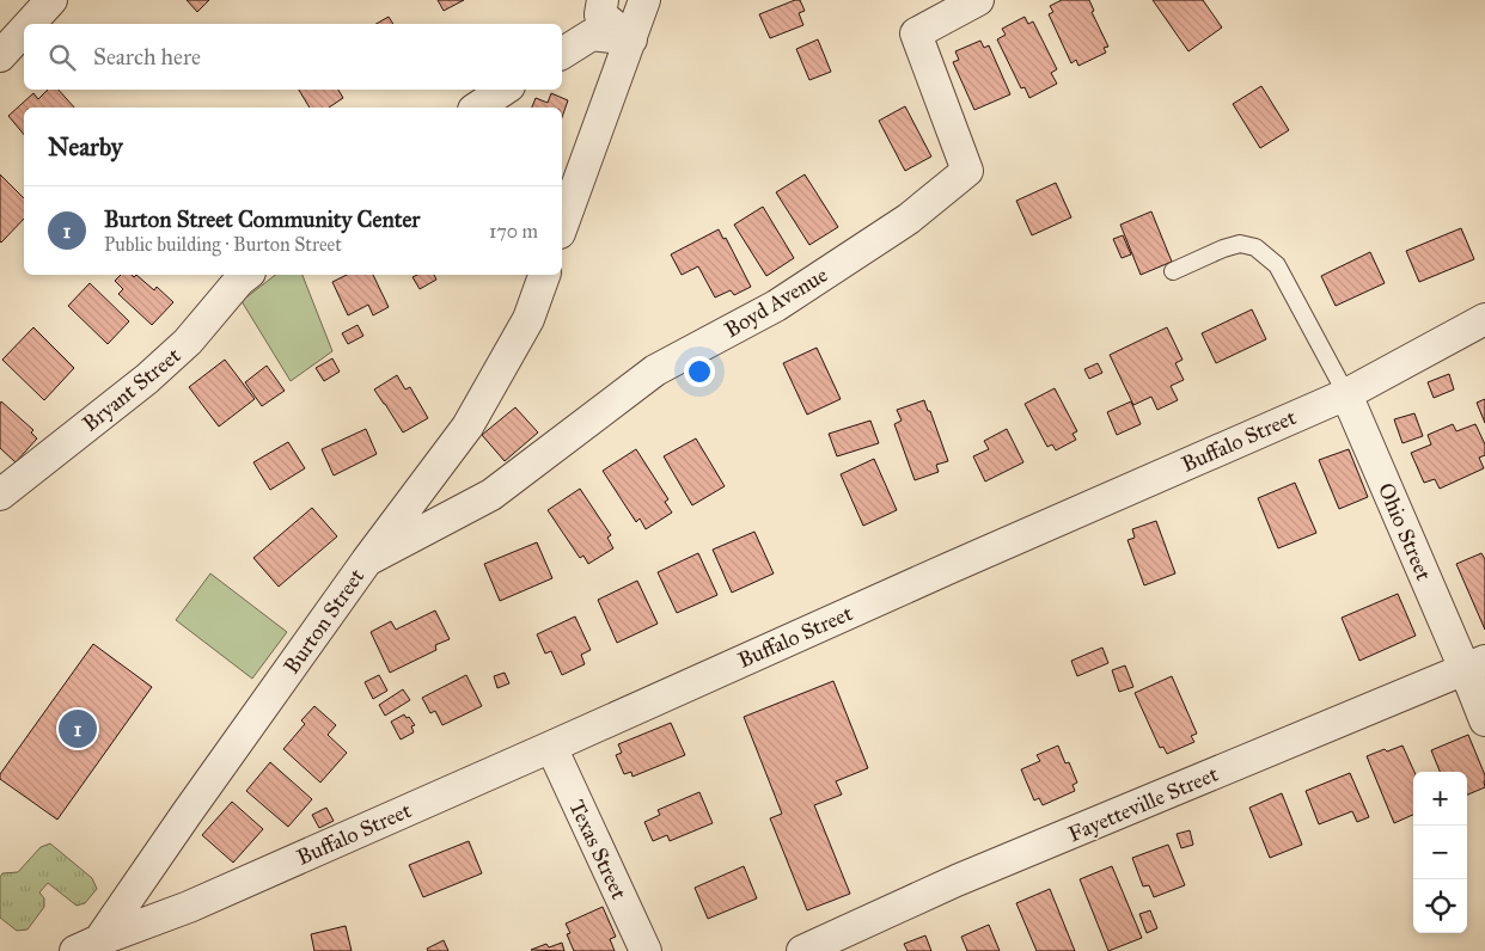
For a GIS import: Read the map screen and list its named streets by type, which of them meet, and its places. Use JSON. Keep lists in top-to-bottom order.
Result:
{
  "streets": {
    "street": [
      "Boyd Avenue",
      "Bryant Street",
      "Buffalo Street",
      "Ohio Street",
      "Burton Street",
      "Fayetteville Street",
      "Texas Street"
    ]
  },
  "crossings": [
    ["Boyd Avenue", "Burton Street"],
    ["Buffalo Street", "Ohio Street"],
    ["Buffalo Street", "Burton Street"],
    ["Buffalo Street", "Texas Street"],
    ["Ohio Street", "Fayetteville Street"]
  ],
  "page": {
    "search": "Search here",
    "heading": "Nearby",
    "list": [
      {
        "mark": "1",
        "name": "Burton Street Community Center",
        "note": "Public building · Burton Street",
        "value": "170 m"
      }
    ],
    "pins": "1",
    "map_buttons": ["+", "−"]
  }
}
